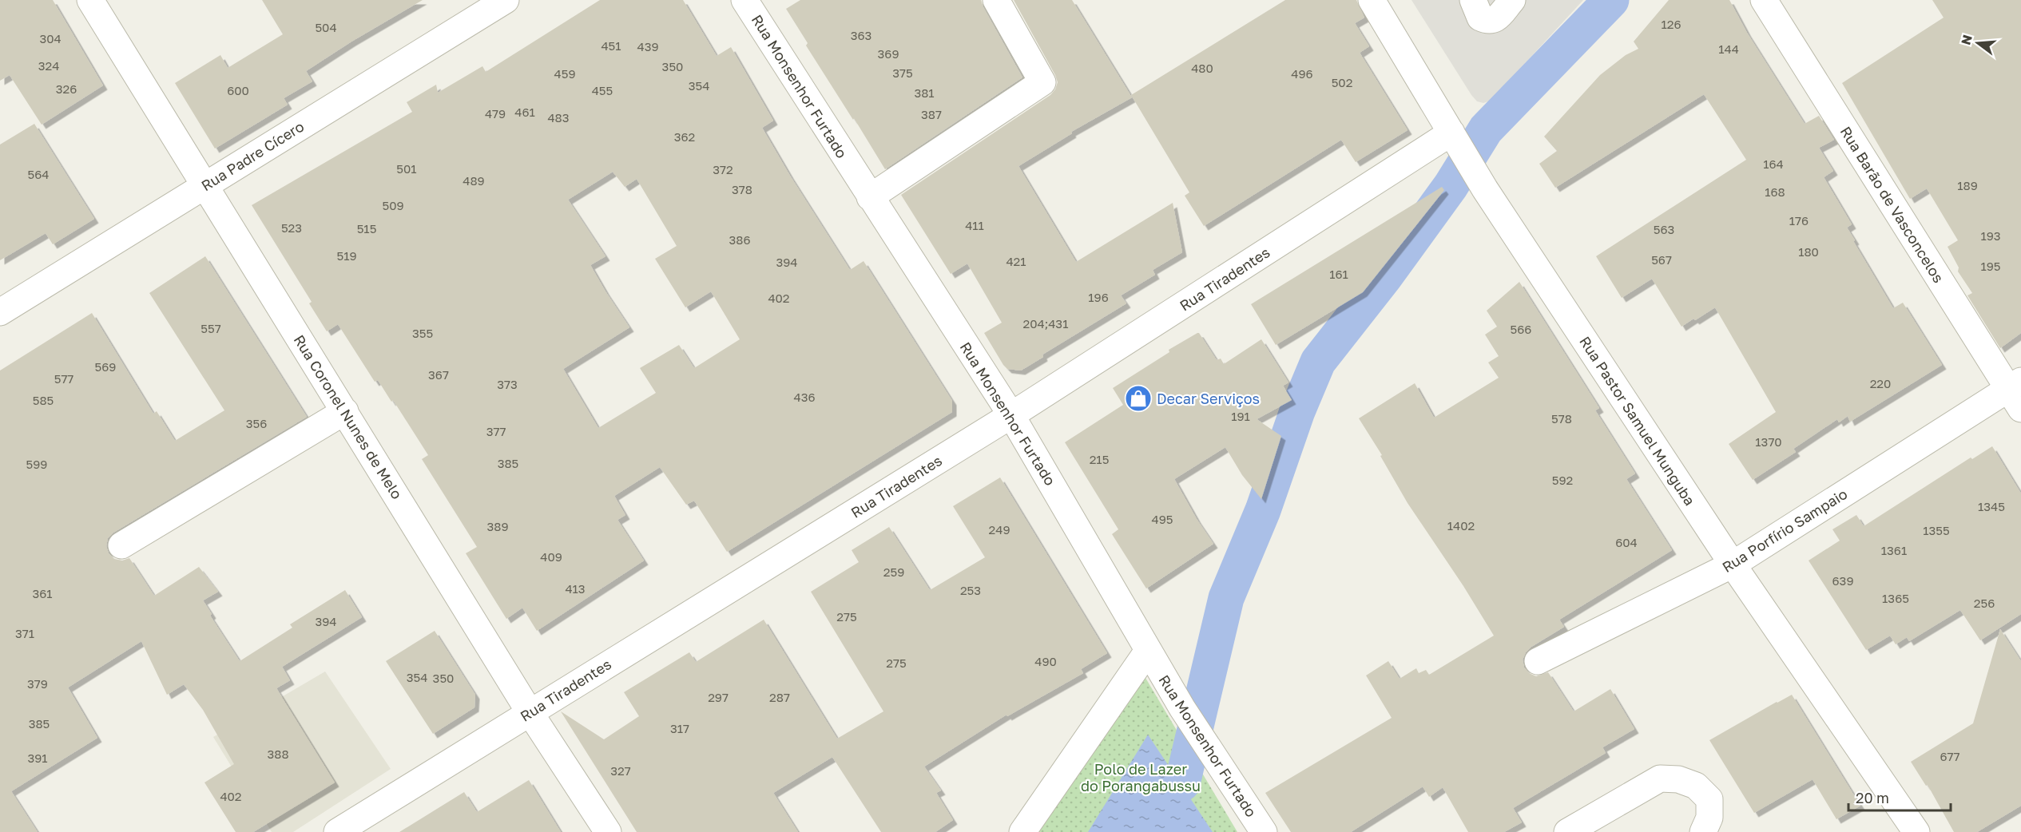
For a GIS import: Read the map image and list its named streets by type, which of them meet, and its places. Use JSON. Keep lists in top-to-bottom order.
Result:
{
  "streets": {
    "street": [
      "Rua Monsenhor Furtado",
      "Rua Padre Cícero",
      "Rua Barão de Vasconcelos",
      "Rua Tiradentes",
      "Rua Coronel Nunes de Melo",
      "Rua Pastor Samuel Munguba",
      "Rua Porfírio Sampaio"
    ]
  },
  "crossings": [
    ["Rua Monsenhor Furtado", "Rua Tiradentes"],
    ["Rua Padre Cícero", "Rua Coronel Nunes de Melo"],
    ["Rua Barão de Vasconcelos", "Rua Porfírio Sampaio"],
    ["Rua Tiradentes", "Rua Coronel Nunes de Melo"],
    ["Rua Tiradentes", "Rua Pastor Samuel Munguba"],
    ["Rua Pastor Samuel Munguba", "Rua Porfírio Sampaio"]
  ],
  "parks": ["Polo de Lazer do Porangabussu"],
  "places": {
    "shop": ["Decar Serviços"]
  },
  "house_numbers": [
    "126",
    "504",
    "363",
    "304",
    "451",
    "439",
    "144",
    "369",
    "324",
    "350",
    "480",
    "375",
    "459",
    "496",
    "502",
    "354",
    "326",
    "600",
    "455",
    "381",
    "461",
    "479",
    "387",
    "483",
    "362",
    "164",
    "501",
    "372",
    "564",
    "489",
    "189",
    "378",
    "168",
    "509",
    "176",
    "411",
    "523",
    "515",
    "563",
    "193",
    "386",
    "180",
    "519",
    "567",
    "421",
    "394",
    "195",
    "161",
    "196",
    "402",
    "204;431",
    "557",
    "566",
    "355",
    "569",
    "367",
    "577",
    "220",
    "373",
    "436",
    "585",
    "191",
    "578",
    "356",
    "377",
    "1370",
    "215",
    "385",
    "599",
    "592",
    "1345",
    "495",
    "1402",
    "389",
    "249",
    "1355",
    "604",
    "1361",
    "409",
    "259",
    "639",
    "413",
    "253",
    "361",
    "1365",
    "256",
    "275",
    "394",
    "371",
    "490",
    "275",
    "354",
    "350",
    "379",
    "297",
    "287",
    "385",
    "317",
    "388",
    "677",
    "391",
    "327",
    "402"
  ],
  "scale_bar": "20 m",
  "north": "left"
}
